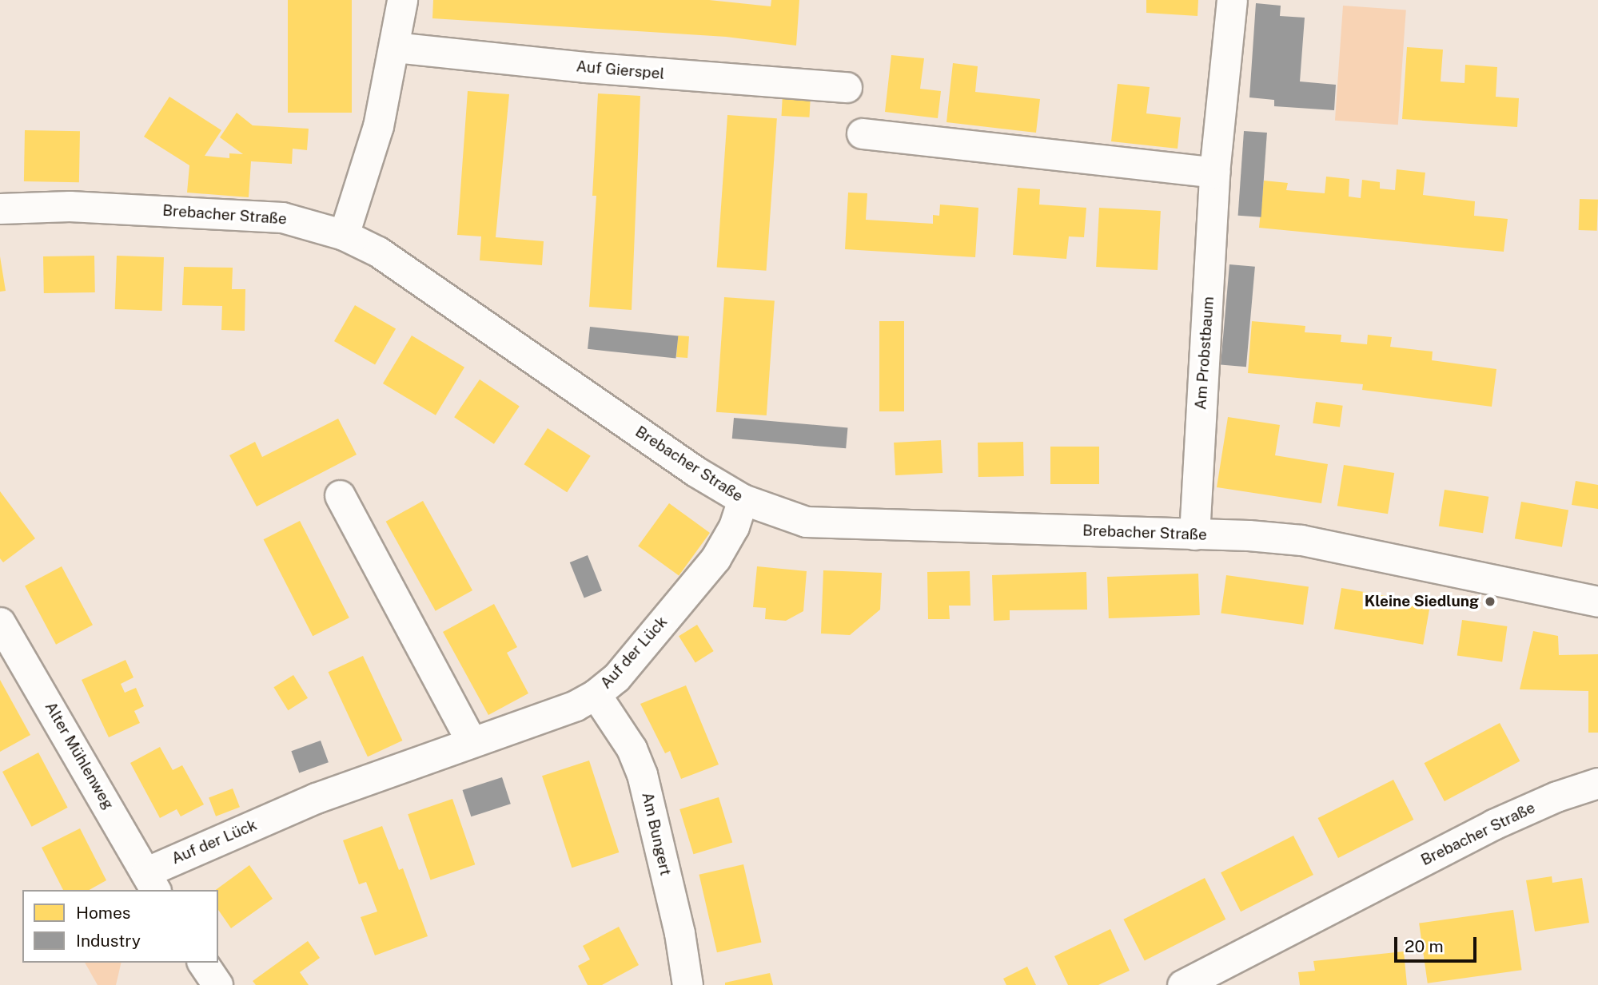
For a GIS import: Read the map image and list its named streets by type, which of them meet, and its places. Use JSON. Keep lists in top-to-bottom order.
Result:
{
  "streets": {
    "street": [
      "Auf Gierspel",
      "Brebacher Straße",
      "Am Probstbaum",
      "Auf der Lück",
      "Alter Mühlenweg",
      "Am Bungert"
    ]
  },
  "crossings": [
    ["Brebacher Straße", "Am Probstbaum"],
    ["Brebacher Straße", "Auf der Lück"],
    ["Auf der Lück", "Alter Mühlenweg"],
    ["Auf der Lück", "Am Bungert"]
  ],
  "places": ["Kleine Siedlung"],
  "legend": ["Homes", "Industry"],
  "scale_bar": "20 m"
}
